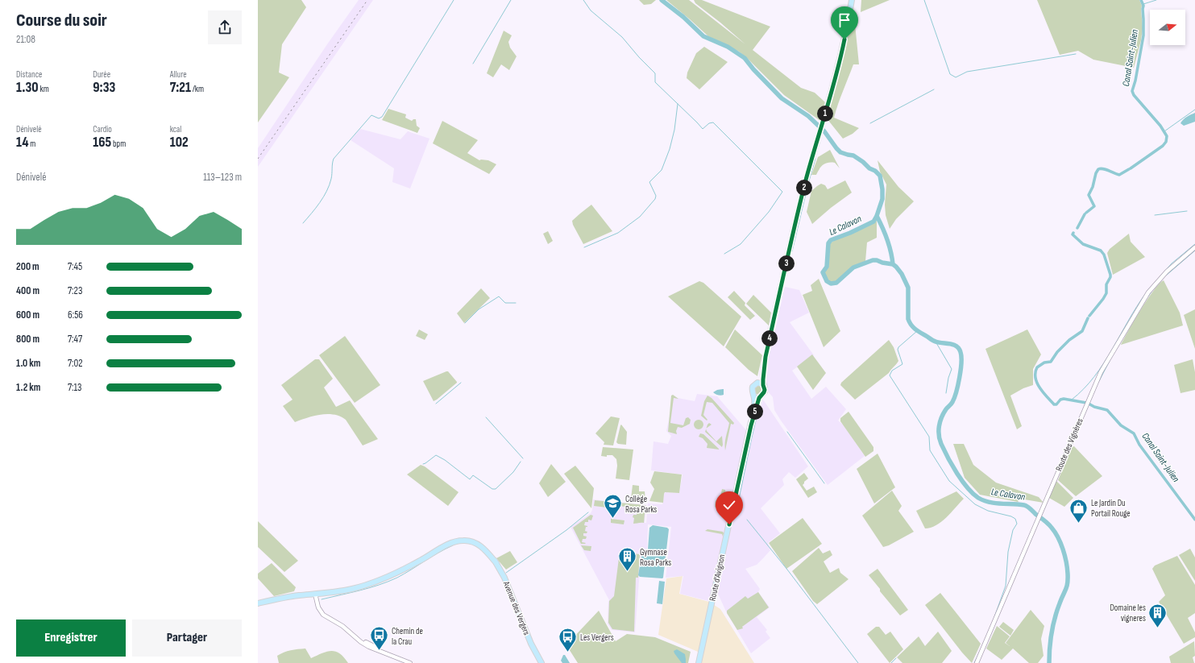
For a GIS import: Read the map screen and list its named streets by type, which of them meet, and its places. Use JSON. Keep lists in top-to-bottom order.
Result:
{
  "streets": {
    "main road": ["Route d'Avignon", "Avenue des Vergers"],
    "street": ["Route des Vignères"]
  },
  "water": ["Canal Saint-Julien", "Le Calavon"],
  "places": {
    "school or university": ["Collège Rosa Parks"],
    "shop": ["Le Jardin Du Portail Rouge"],
    "building": ["Gymnase Rosa Parks", "Domaine les vigneres"],
    "bus stop": ["Chemin de la Crau", "Les Vergers"]
  },
  "north": "right",
  "page": {
    "heading": ["Course du soir", "21:08"],
    "stats": [
      ["Distance", "1.30 km"],
      ["Durée", "9:33"],
      ["Allure", "7:21 /km"],
      ["Dénivelé", "14 m"],
      ["Cardio", "165 bpm"],
      ["kcal", "102"]
    ],
    "pins": [
      "1",
      "2",
      "3",
      "4",
      "5"
    ],
    "chart": ["Dénivelé", "113–123 m"],
    "list": [
      {
        "name": "200 m",
        "note": "7:45"
      },
      {
        "name": "400 m",
        "note": "7:23"
      },
      {
        "name": "600 m",
        "note": "6:56"
      },
      {
        "name": "800 m",
        "note": "7:47"
      },
      {
        "name": "1.0 km",
        "note": "7:02"
      },
      {
        "name": "1.2 km",
        "note": "7:13"
      }
    ],
    "buttons": ["Enregistrer", "Partager"]
  }
}
